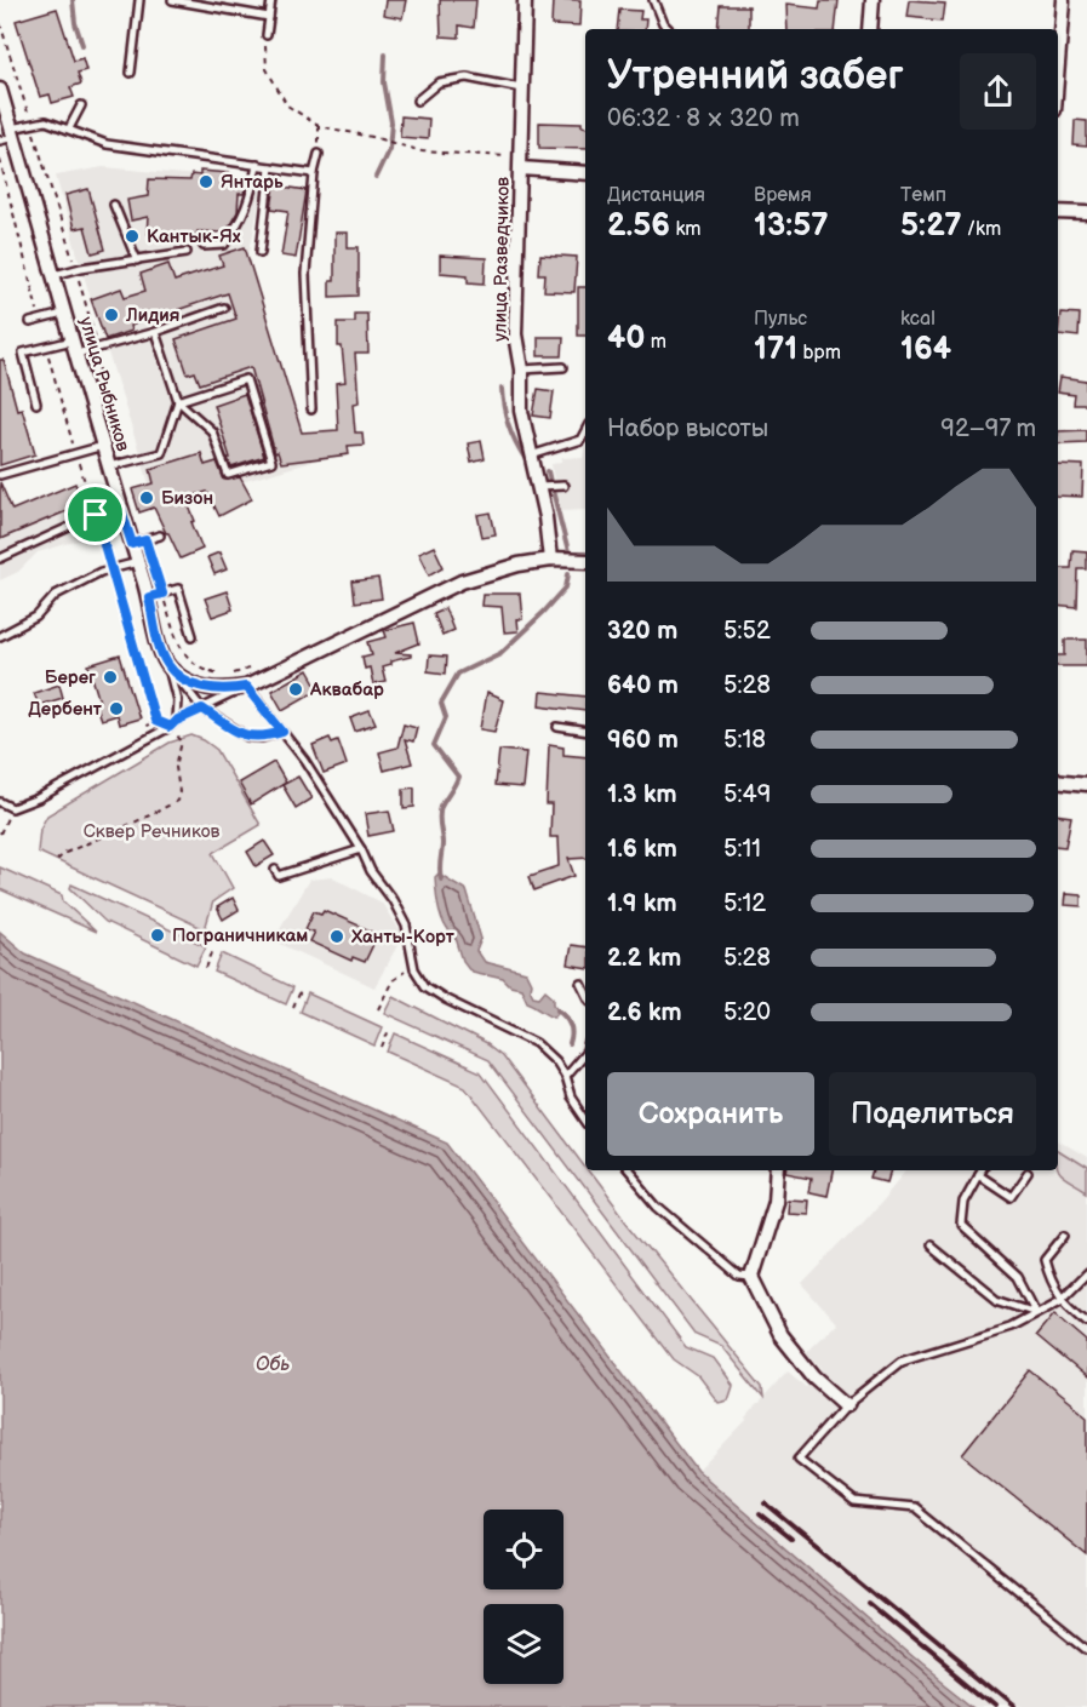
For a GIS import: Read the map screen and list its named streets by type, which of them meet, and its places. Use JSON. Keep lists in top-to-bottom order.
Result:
{
  "streets": {
    "street": ["улица Разведчиков", "улица Рыбников"]
  },
  "water": ["Обь"],
  "parks": ["Сквер Речников"],
  "places": [
    "Янтарь",
    "Кантык-Ях",
    "Лидия",
    "Бизон",
    "Берег",
    "Аквабар",
    "Дербент",
    "Пограничникам",
    "Ханты-Корт"
  ],
  "page": {
    "heading": ["Утренний забег", "06:32 · 8 × 320 m"],
    "stats": [
      ["Дистанция", "2.56 km"],
      ["Время", "13:57"],
      ["Темп", "5:27 /km"],
      ["40 m"],
      ["Пульс", "171 bpm"],
      ["kcal", "164"]
    ],
    "chart": ["Набор высоты", "92–97 m"],
    "list": [
      {
        "name": "320 m",
        "note": "5:52"
      },
      {
        "name": "640 m",
        "note": "5:28"
      },
      {
        "name": "960 m",
        "note": "5:18"
      },
      {
        "name": "1.3 km",
        "note": "5:49"
      },
      {
        "name": "1.6 km",
        "note": "5:11"
      },
      {
        "name": "1.9 km",
        "note": "5:12"
      },
      {
        "name": "2.2 km",
        "note": "5:28"
      },
      {
        "name": "2.6 km",
        "note": "5:20"
      }
    ],
    "buttons": ["Сохранить", "Поделиться"]
  }
}
